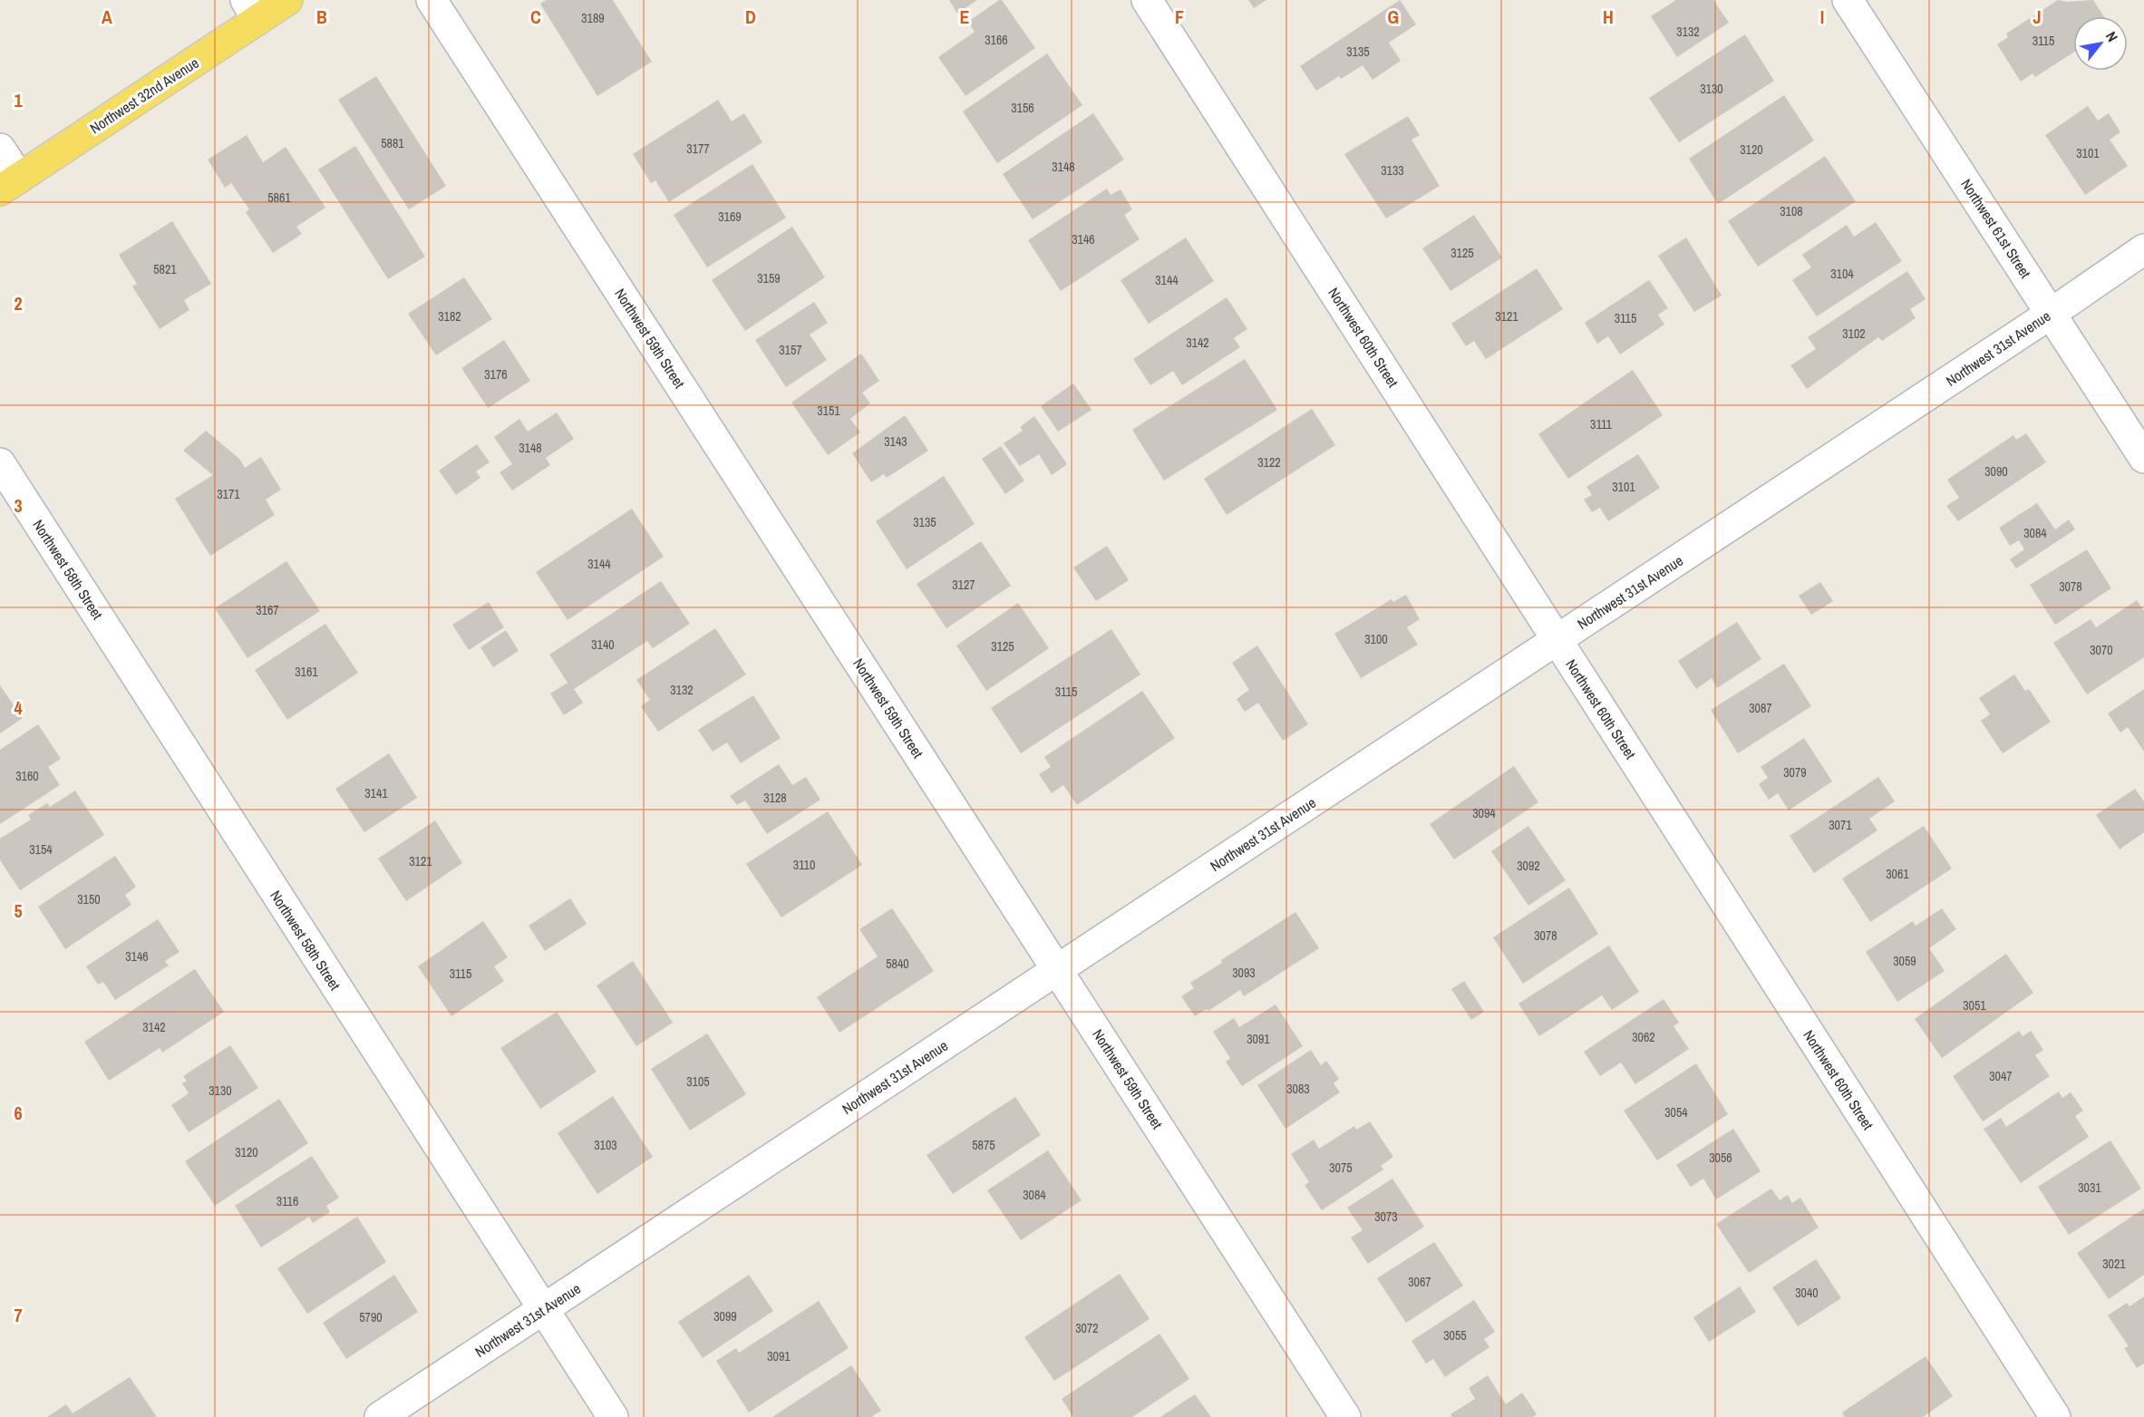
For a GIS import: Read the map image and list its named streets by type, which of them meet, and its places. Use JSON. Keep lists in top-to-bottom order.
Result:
{
  "streets": {
    "main road": ["Northwest 32nd Avenue"],
    "street": [
      "Northwest 61st Street",
      "Northwest 60th Street",
      "Northwest 59th Street",
      "Northwest 31st Avenue",
      "Northwest 58th Street"
    ]
  },
  "crossings": [
    ["Northwest 61st Street", "Northwest 31st Avenue"],
    ["Northwest 60th Street", "Northwest 31st Avenue"],
    ["Northwest 59th Street", "Northwest 31st Avenue"],
    ["Northwest 31st Avenue", "Northwest 58th Street"]
  ],
  "house_numbers": [
    "3189",
    "3132",
    "3166",
    "3115",
    "3135",
    "3130",
    "3156",
    "5881",
    "3177",
    "3120",
    "3101",
    "3148",
    "3133",
    "5861",
    "3108",
    "3169",
    "3146",
    "3125",
    "5821",
    "3104",
    "3159",
    "3144",
    "3182",
    "3121",
    "3115",
    "3102",
    "3142",
    "3157",
    "3176",
    "3151",
    "3111",
    "3143",
    "3148",
    "3122",
    "3090",
    "3101",
    "3171",
    "3135",
    "3084",
    "3144",
    "3127",
    "3078",
    "3167",
    "3100",
    "3140",
    "3125",
    "3070",
    "3161",
    "3132",
    "3115",
    "3087",
    "3079",
    "3160",
    "3141",
    "3128",
    "3094",
    "3071",
    "3154",
    "3121",
    "3110",
    "3092",
    "3061",
    "3150",
    "3078",
    "3146",
    "3059",
    "5840",
    "3093",
    "3115",
    "3051",
    "3142",
    "3062",
    "3091",
    "3047",
    "3105",
    "3083",
    "3130",
    "3054",
    "3103",
    "5875",
    "3120",
    "3056",
    "3075",
    "3031",
    "3084",
    "3116",
    "3073",
    "3021",
    "3067",
    "3040",
    "3099",
    "5790",
    "3072",
    "3055",
    "3091"
  ],
  "north": "top right",
  "grid": {
    "columns": [
      "A",
      "B",
      "C",
      "D",
      "E",
      "F",
      "G",
      "H",
      "I",
      "J"
    ],
    "rows": [
      "1",
      "2",
      "3",
      "4",
      "5",
      "6",
      "7"
    ]
  }
}
